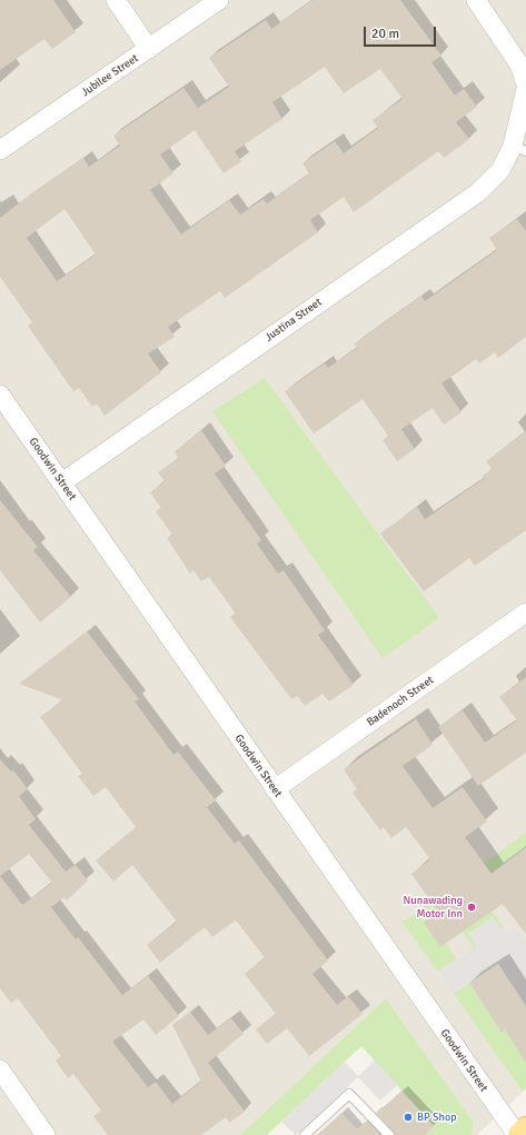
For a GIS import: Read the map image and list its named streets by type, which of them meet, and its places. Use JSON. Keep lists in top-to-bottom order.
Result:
{
  "streets": {
    "street": [
      "Jubilee Street",
      "Justina Street",
      "Goodwin Street",
      "Badenoch Street"
    ]
  },
  "crossings": [
    ["Justina Street", "Goodwin Street"],
    ["Goodwin Street", "Badenoch Street"]
  ],
  "places": ["Nunawading Motor Inn", "BP Shop"],
  "scale_bar": "20 m"
}
